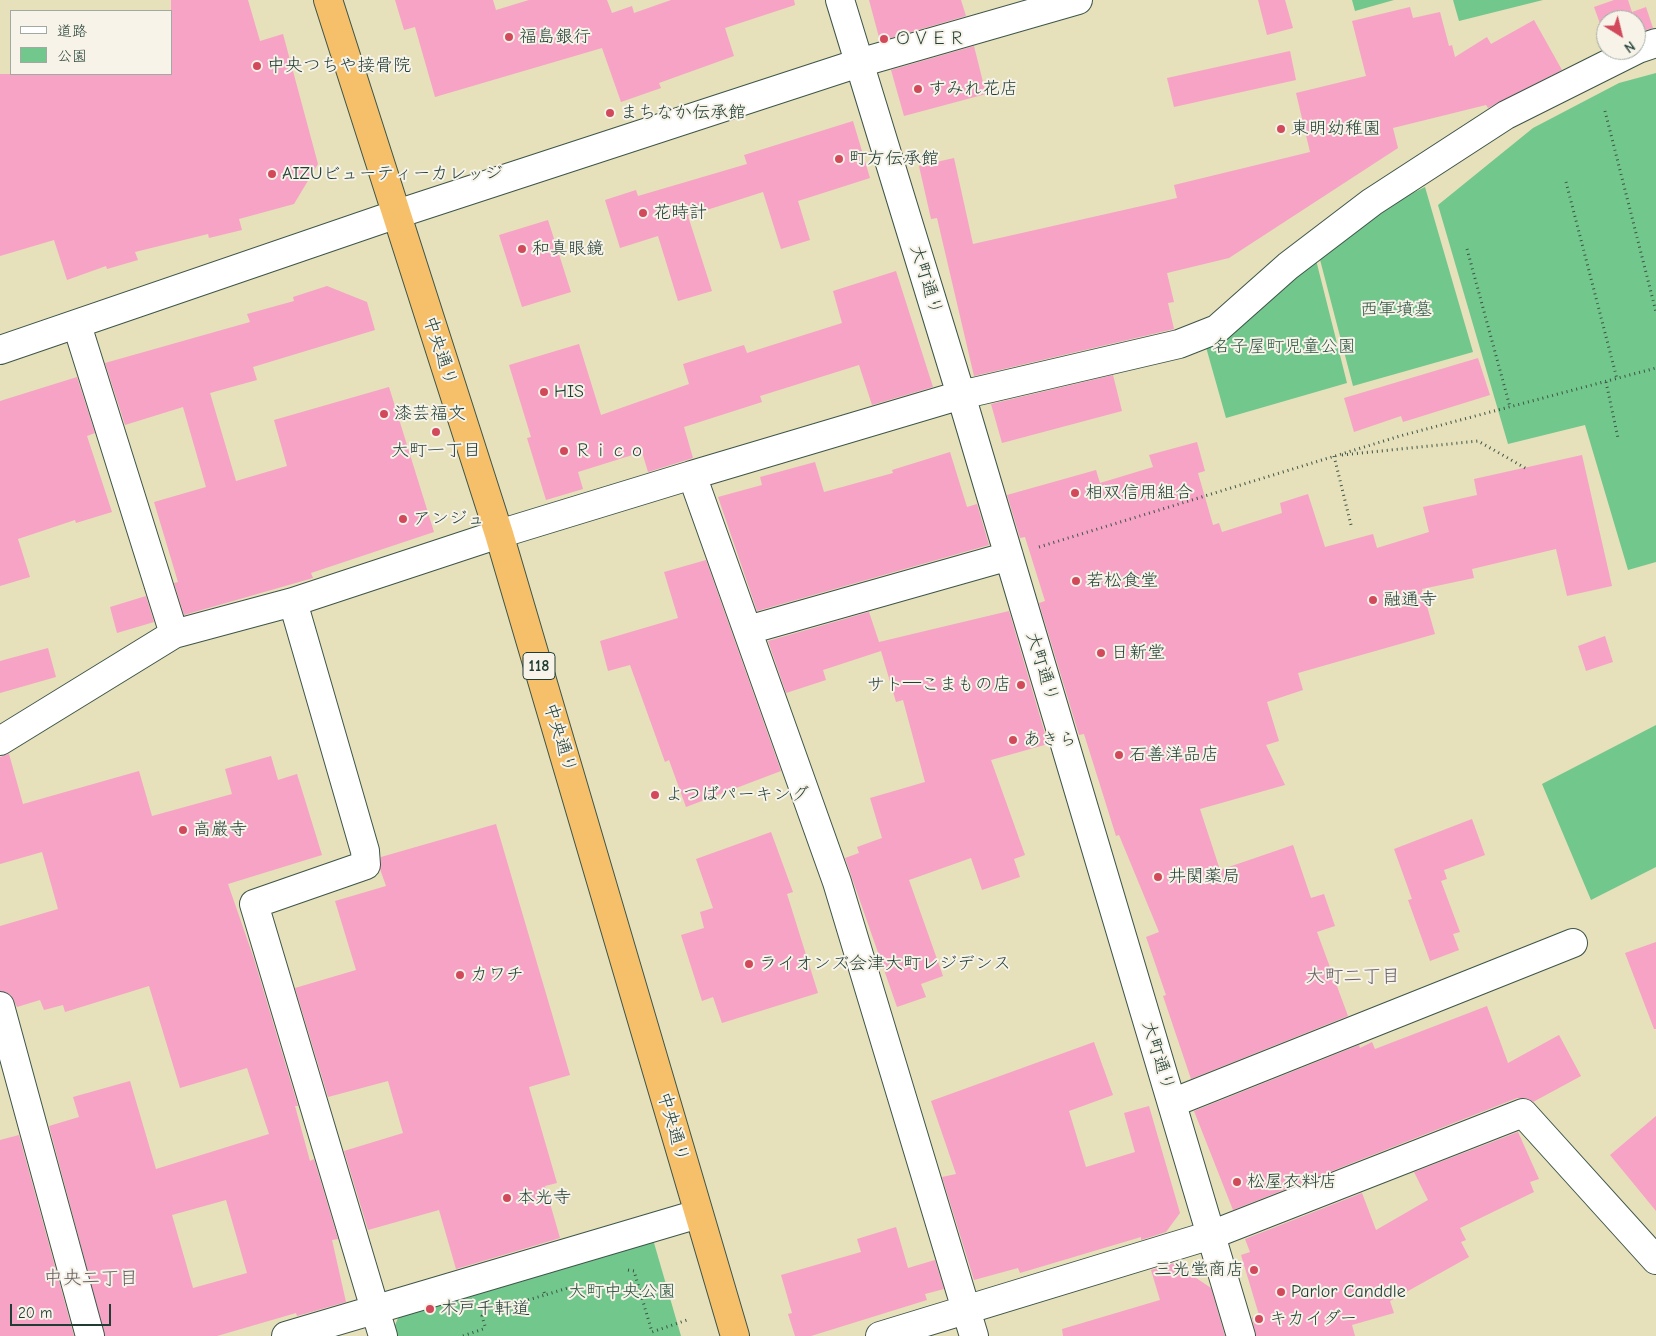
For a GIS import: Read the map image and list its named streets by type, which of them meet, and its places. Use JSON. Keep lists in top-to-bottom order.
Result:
{
  "streets": {
    "highway": ["中央通り", "118"],
    "street": ["大町通り"]
  },
  "districts": ["大町二丁目", "中央二丁目"],
  "parks": ["西軍墳墓", "名子屋町児童公園", "大町中央公園"],
  "places": [
    "福島銀行",
    "ＯＶＥＲ",
    "中央つちや接骨院",
    "すみれ花店",
    "まちなか伝承館",
    "東明幼稚園",
    "町方伝承館",
    "AIZUビューティーカレッジ",
    "花時計",
    "和真眼鏡",
    "HIS",
    "漆芸福文",
    "大町一丁目",
    "Ｒｉｃｏ",
    "相双信用組合",
    "アンジュ",
    "若松食堂",
    "融通寺",
    "日新堂",
    "サト―こまもの店",
    "あきら",
    "石善洋品店",
    "よつばパーキング",
    "高巌寺",
    "井関薬局",
    "ライオンズ会津大町レジデンス",
    "カワチ",
    "松屋衣料店",
    "本光寺",
    "三光堂商店",
    "Parlor Canddle",
    "木戸千軒道",
    "キカイダー"
  ],
  "legend": ["道路", "公園"],
  "scale_bar": "20 m",
  "north": "bottom right"
}
